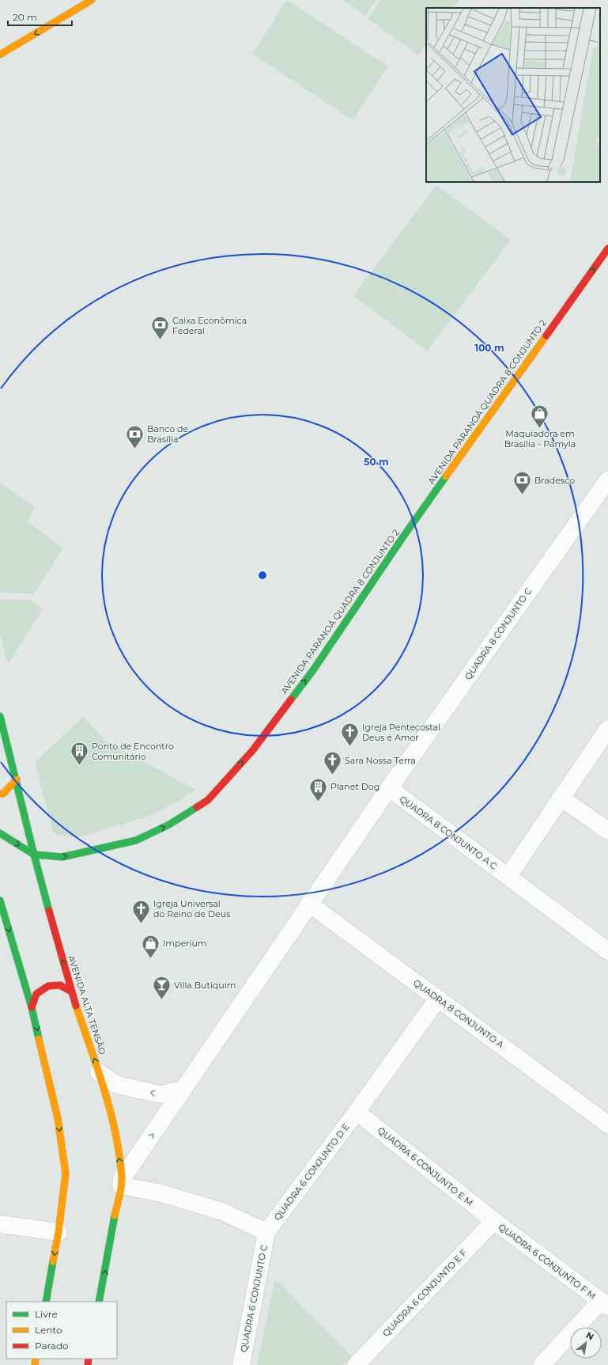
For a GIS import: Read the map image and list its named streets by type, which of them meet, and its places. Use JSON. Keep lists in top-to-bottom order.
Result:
{
  "streets": {
    "street": [
      "AVENIDA PARANOÁ QUADRA 8 CONJUNTO 2",
      "QUADRA 8 CONJUNTO C",
      "QUADRA 8 CONJUNTO A C",
      "AVENIDA ALTA TENSÃO",
      "QUADRA 8 CONJUNTO A",
      "QUADRA 6 CONJUNTO E M",
      "QUADRA 6 CONJUNTO D E",
      "QUADRA 6 CONJUNTO F M",
      "QUADRA 6 CONJUNTO E F",
      "QUADRA 6 CONJUNTO C"
    ]
  },
  "crossings": [
    ["AVENIDA PARANOÁ QUADRA 8 CONJUNTO 2", "AVENIDA ALTA TENSÃO"],
    ["QUADRA 8 CONJUNTO C", "QUADRA 8 CONJUNTO A C"],
    ["QUADRA 8 CONJUNTO C", "AVENIDA ALTA TENSÃO"],
    ["QUADRA 8 CONJUNTO C", "QUADRA 8 CONJUNTO A"],
    ["QUADRA 8 CONJUNTO A", "QUADRA 6 CONJUNTO D E"],
    ["QUADRA 6 CONJUNTO E M", "QUADRA 6 CONJUNTO D E"],
    ["QUADRA 6 CONJUNTO E M", "QUADRA 6 CONJUNTO F M"],
    ["QUADRA 6 CONJUNTO E M", "QUADRA 6 CONJUNTO E F"],
    ["QUADRA 6 CONJUNTO D E", "QUADRA 6 CONJUNTO C"],
    ["QUADRA 6 CONJUNTO F M", "QUADRA 6 CONJUNTO E F"]
  ],
  "one_way": ["AVENIDA PARANOÁ QUADRA 8 CONJUNTO 2"],
  "places": {
    "bank": ["Caixa Econômica Federal", "Banco de Brasília", "Bradesco"],
    "shop": ["Maquiadora em Brasília - Pamyla", "Imperium"],
    "church": ["Igreja Pentecostal Deus é Amor", "Sara Nossa Terra", "Igreja Universal do Reino de Deus"],
    "building": ["Ponto de Encontro Comunitário", "Planet Dog"],
    "bar": ["Villa Butiquim"]
  },
  "legend": ["Livre", "Lento", "Parado"],
  "scale_bar": "20 m",
  "north": "top right",
  "rings": ["100 m", "50 m"]
}
